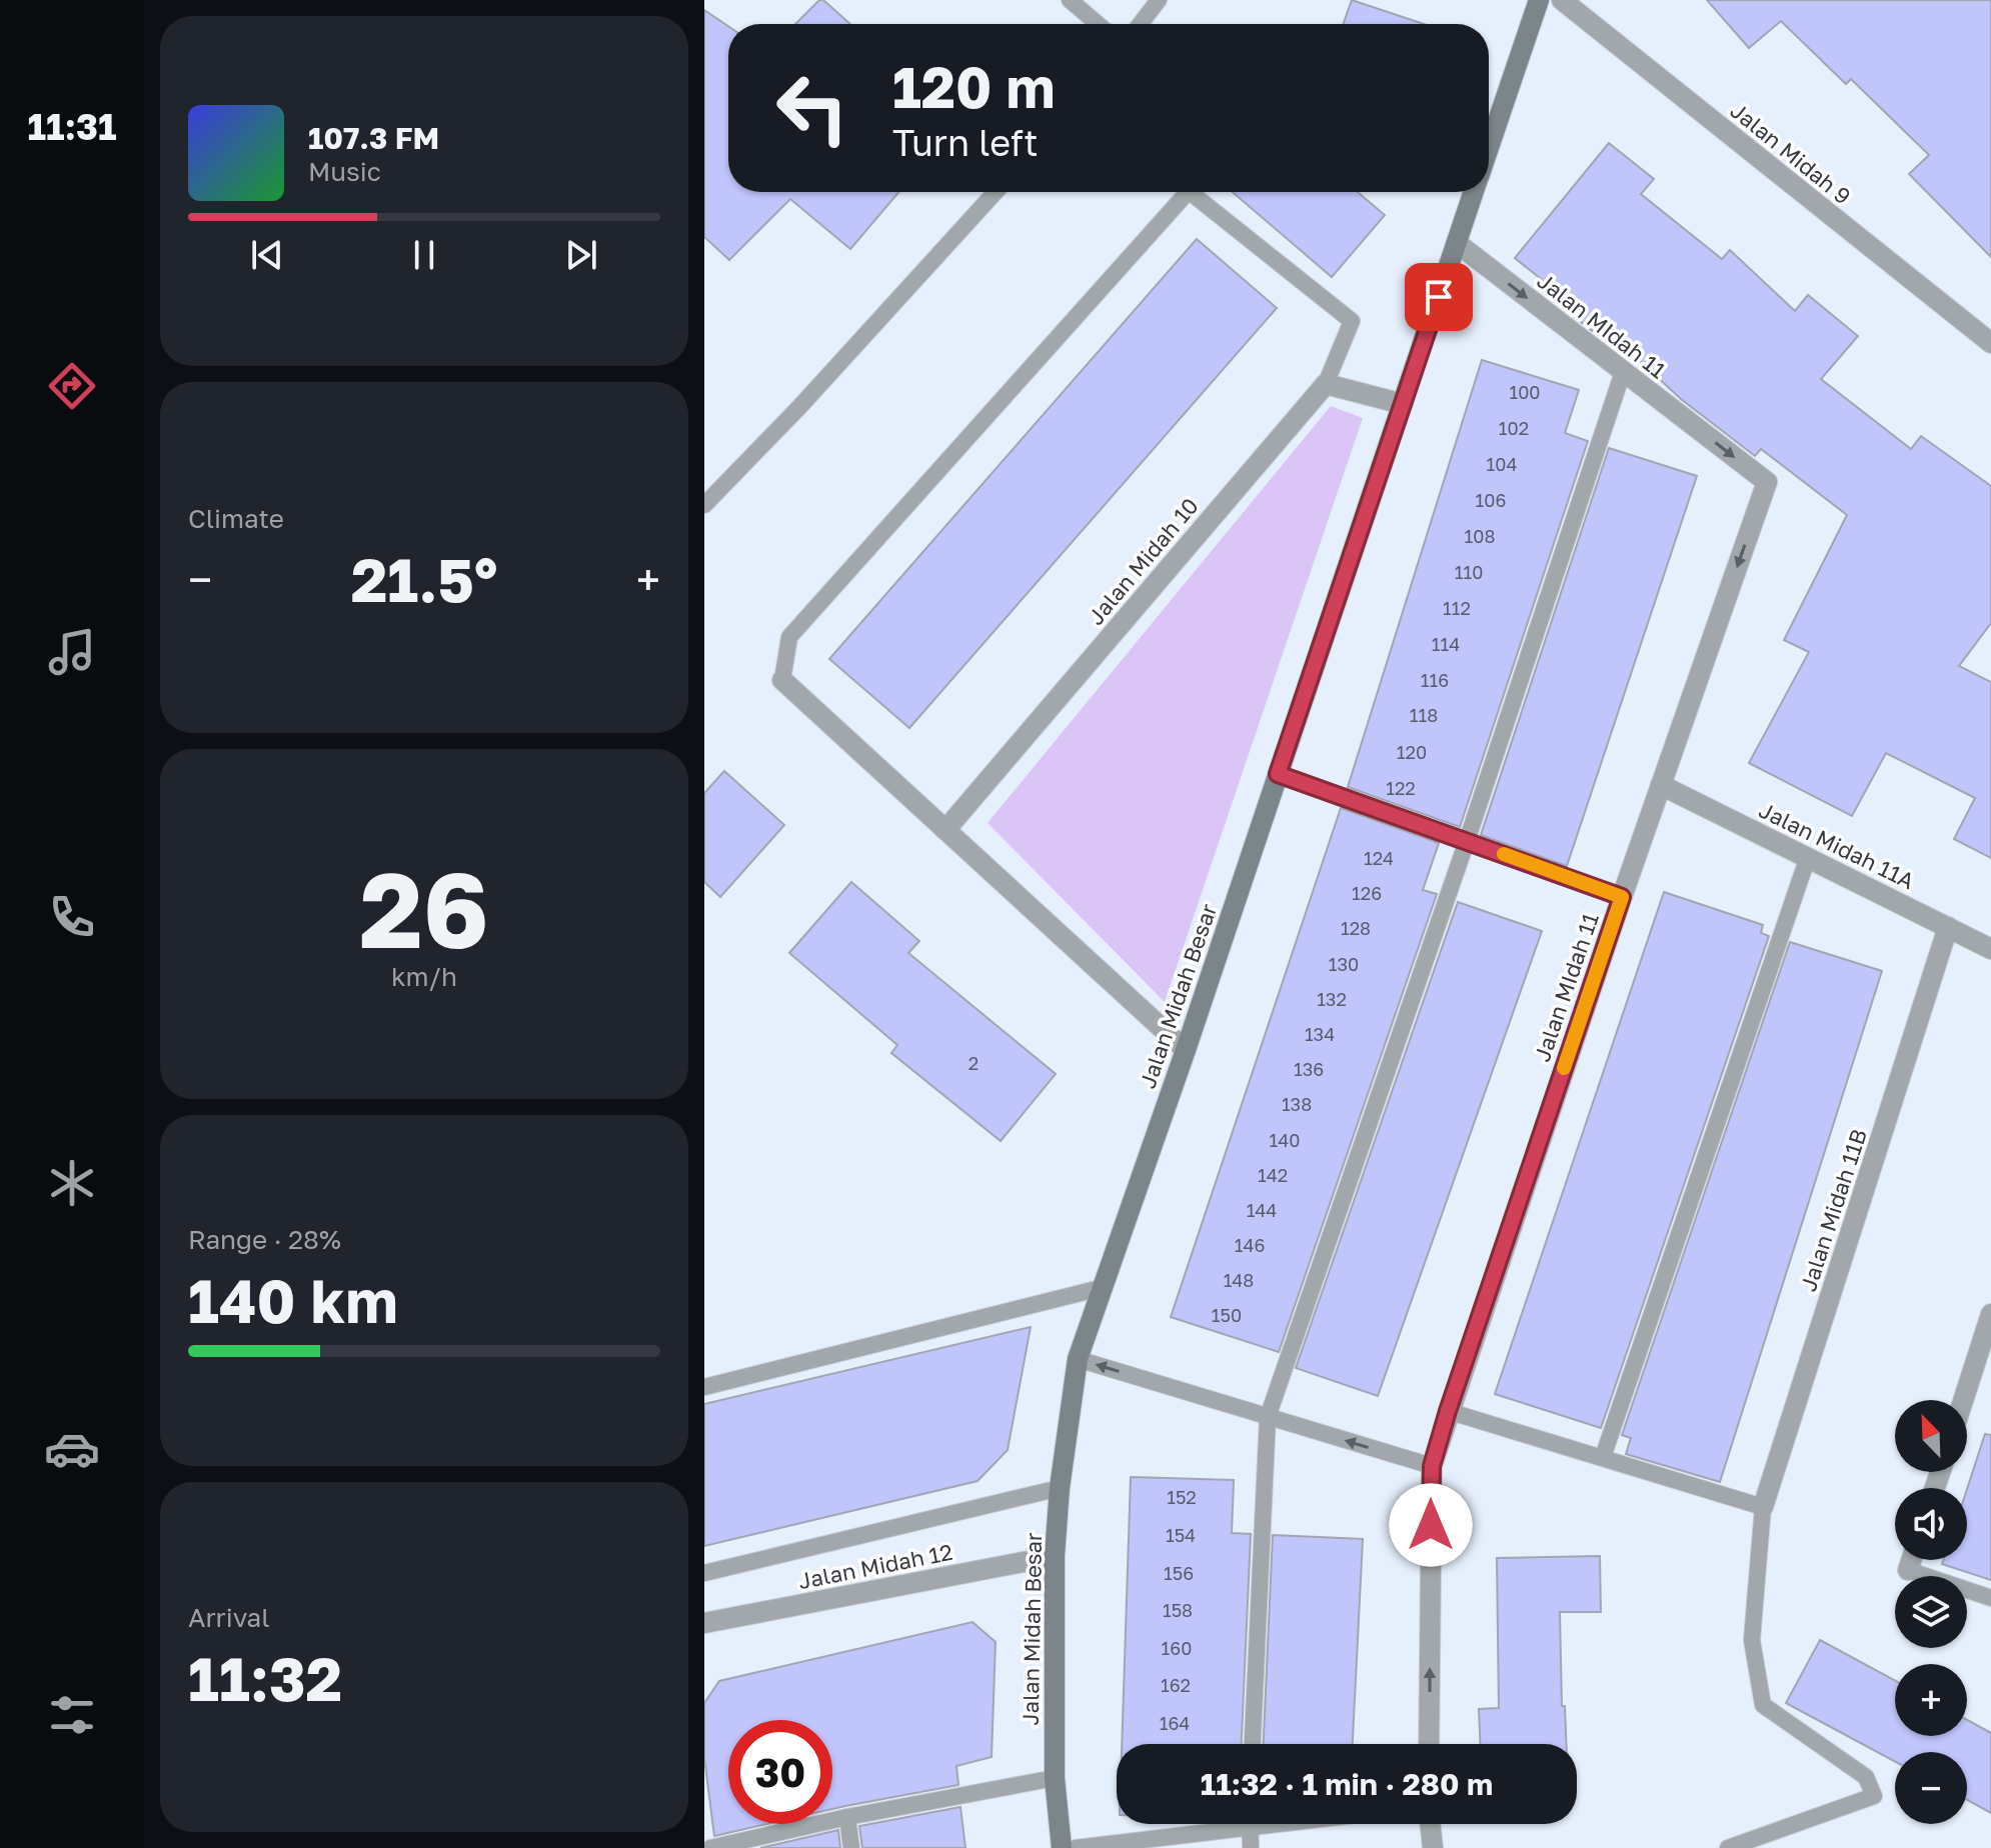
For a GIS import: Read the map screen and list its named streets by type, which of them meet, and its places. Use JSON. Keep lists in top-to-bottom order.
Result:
{
  "streets": {
    "street": [
      "Jalan Midah 9",
      "Jalan MIdah 11",
      "Jalan Midah 10",
      "Jalan Midah 11A",
      "Jalan Midah Besar",
      "Jalan Midah 11B",
      "Jalan Midah 12"
    ]
  },
  "crossings": [
    ["Jalan MIdah 11", "Jalan Midah 11A"],
    ["Jalan MIdah 11", "Jalan Midah Besar"],
    ["Jalan Midah 11A", "Jalan Midah 11B"],
    ["Jalan Midah Besar", "Jalan Midah 12"]
  ],
  "house_numbers": [
    "100",
    "102",
    "104",
    "106",
    "108",
    "110",
    "112",
    "114",
    "116",
    "118",
    "120",
    "122",
    "124",
    "126",
    "128",
    "130",
    "132",
    "134",
    "2",
    "136",
    "138",
    "140",
    "142",
    "144",
    "146",
    "148",
    "150",
    "152",
    "154",
    "156",
    "158",
    "160",
    "162",
    "164"
  ],
  "north": "top left",
  "page": {
    "tabs": "11:31",
    "turn": ["120 m", "Turn left"],
    "song": ["107.3 FM", "Music"],
    "tile": [
      "Climate",
      ["26", "km/h"],
      ["Range · 28%", "140 km"],
      ["Arrival", "11:32"]
    ],
    "heat": ["−", "21.5°", "+"],
    "map_buttons": ["+", "−"],
    "limit": "30",
    "trip": "11:32 · 1 min · 280 m"
  }
}
